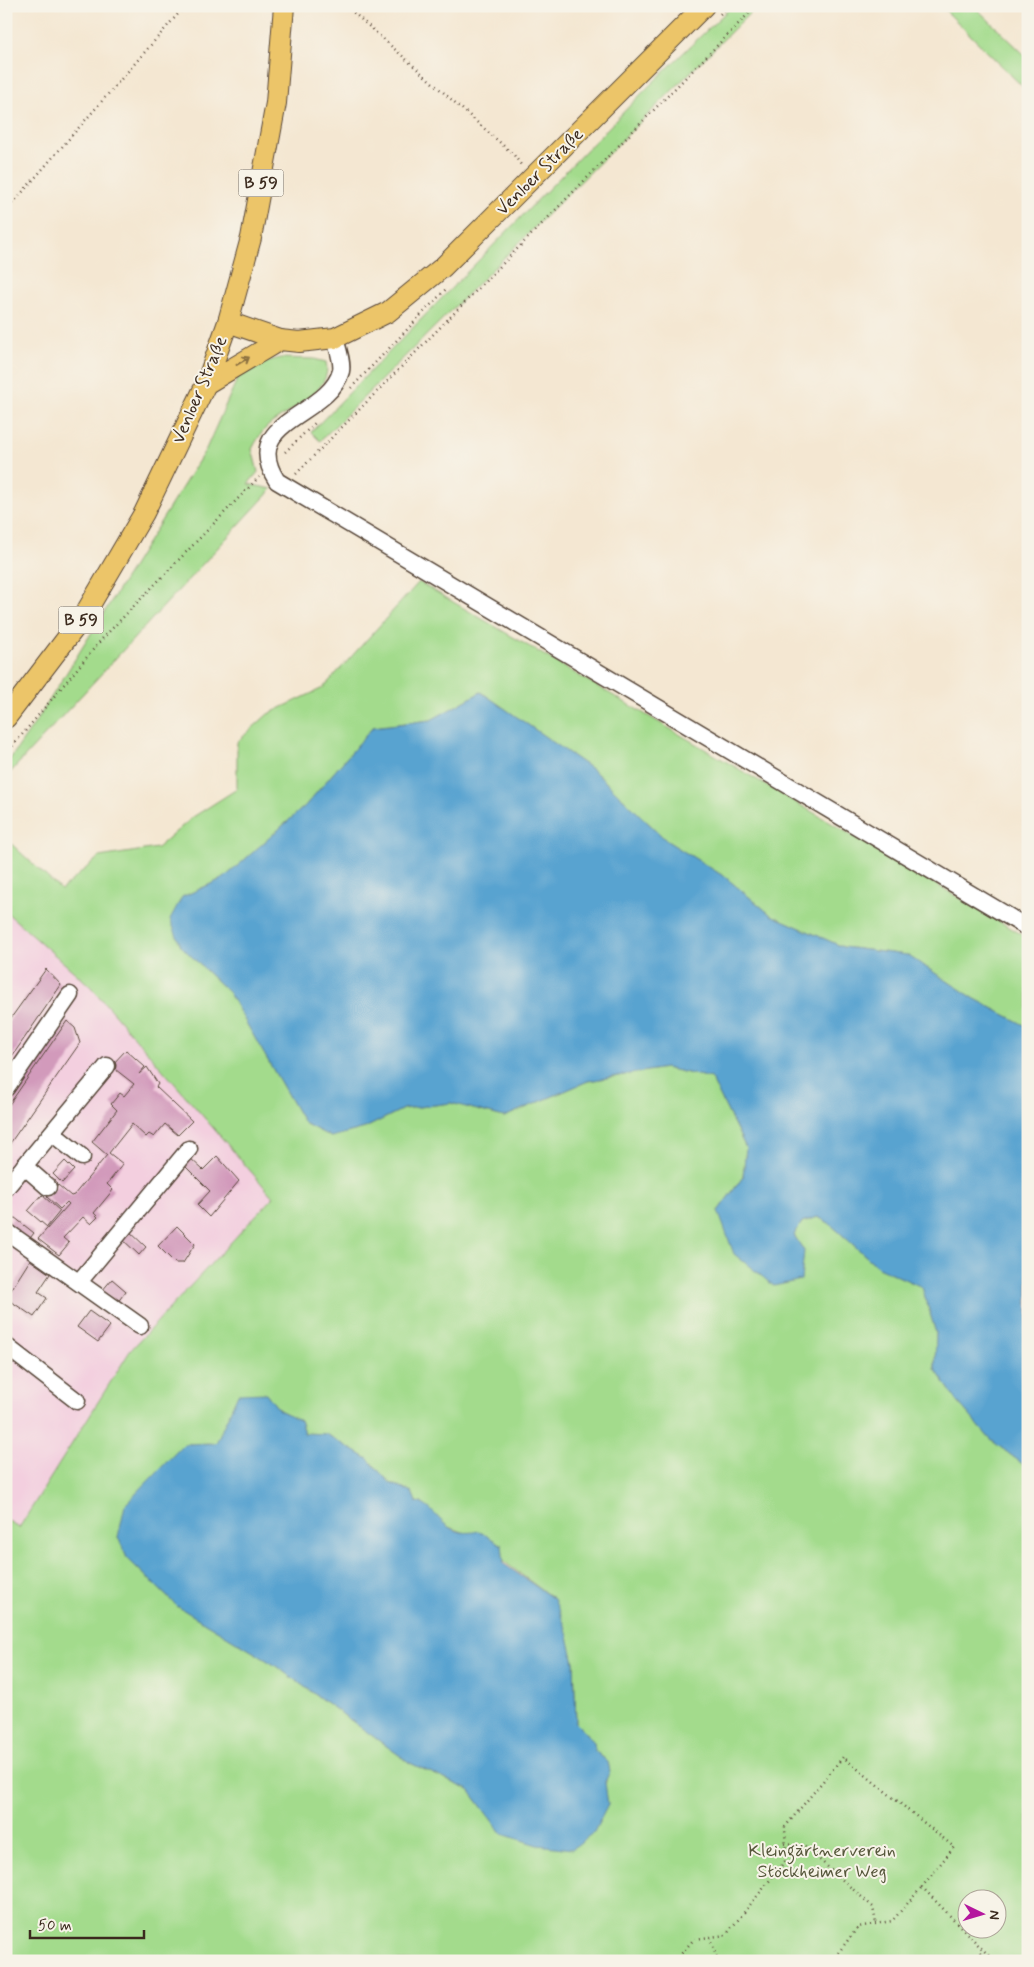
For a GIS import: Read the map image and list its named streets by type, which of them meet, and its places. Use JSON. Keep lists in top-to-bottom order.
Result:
{
  "streets": {
    "main road": ["Venloer Straße", "B 59"]
  },
  "crossings": [
    ["Venloer Straße", "B 59"]
  ],
  "parks": ["Kleingärtnerverein Stöckheimer Weg"],
  "scale_bar": "50 m",
  "north": "right"
}
